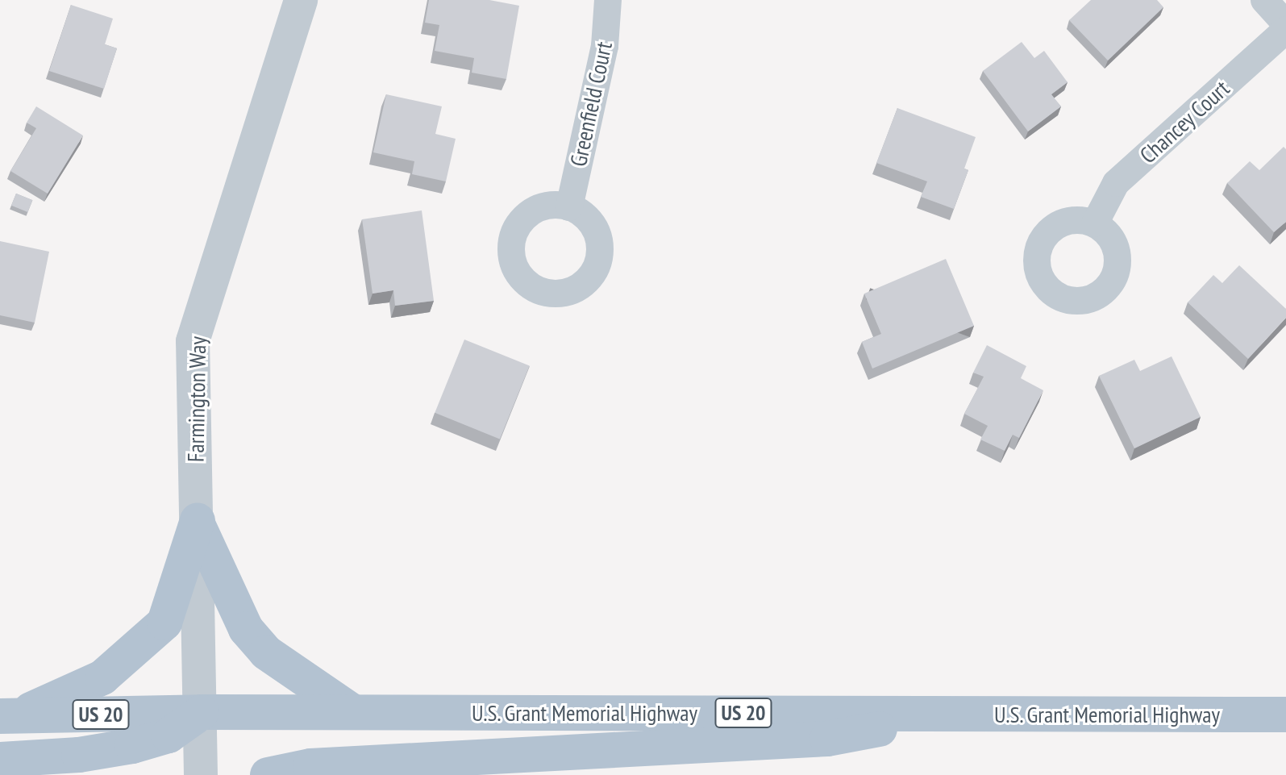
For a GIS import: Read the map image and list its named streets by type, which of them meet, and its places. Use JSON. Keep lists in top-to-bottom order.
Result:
{
  "streets": {
    "main road": ["U.S. Grant Memorial Highway", "US 20"],
    "street": ["Greenfield Court", "Chancey Court", "Farmington Way"]
  },
  "crossings": [
    ["Farmington Way", "U.S. Grant Memorial Highway"]
  ]
}
